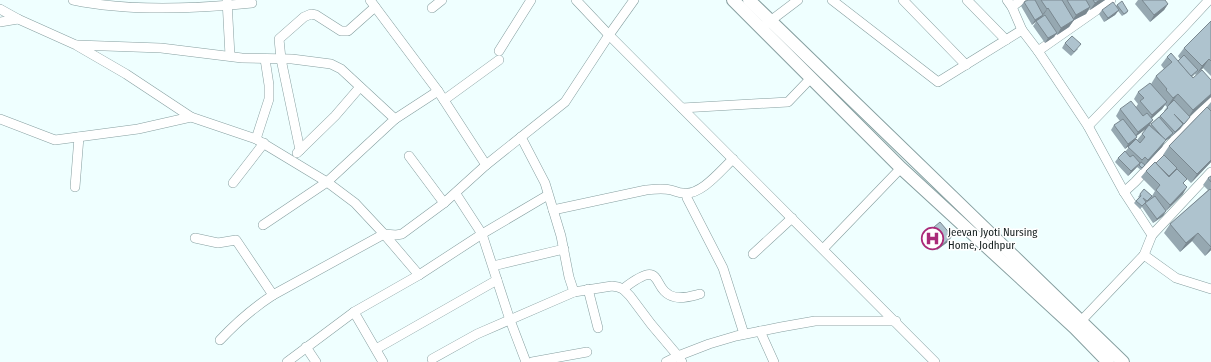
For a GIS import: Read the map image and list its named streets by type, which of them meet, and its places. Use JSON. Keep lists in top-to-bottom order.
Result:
{
  "places": {
    "hospital": ["Jeevan Jyoti Nursing Home, Jodhpur"]
  }
}
